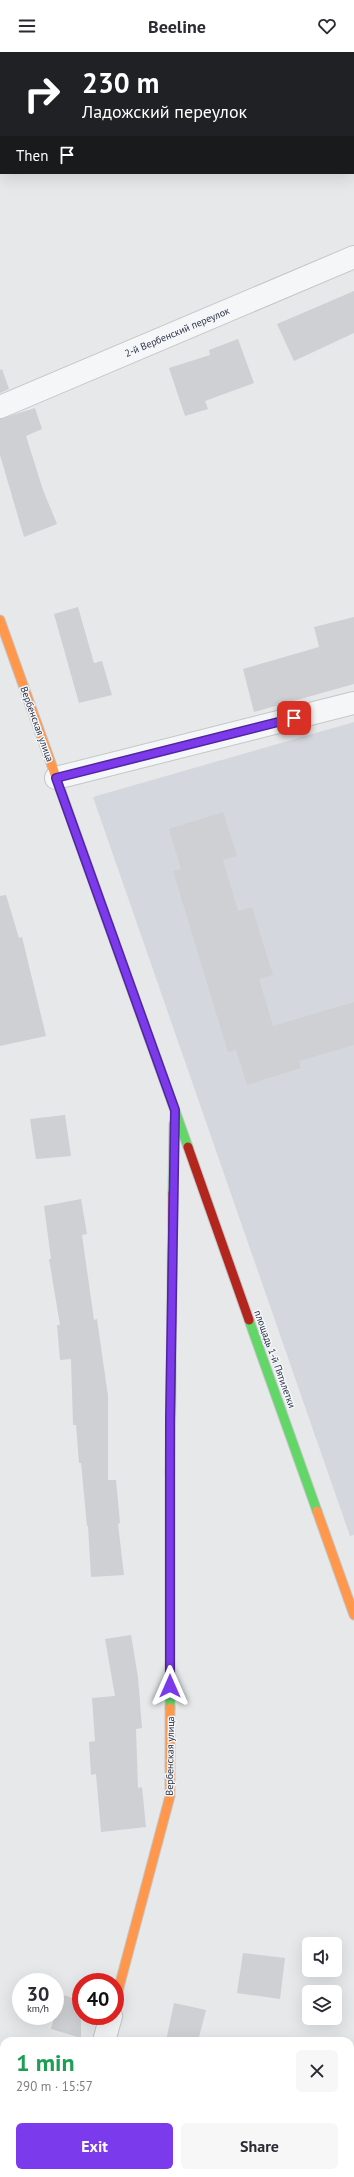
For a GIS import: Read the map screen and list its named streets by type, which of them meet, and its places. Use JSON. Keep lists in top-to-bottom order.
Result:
{
  "streets": {
    "main road": ["Вербенская улица", "площадь 1-й Пятилетки"],
    "street": ["2-й Вербенский переулок"]
  },
  "crossings": [
    ["Вербенская улица", "площадь 1-й Пятилетки"]
  ],
  "page": {
    "header": "Beeline",
    "turn": ["230 m", "Ладожский переулок"],
    "then": "Then",
    "speed": "30 km/h",
    "limit": "40",
    "heading": ["1 min", "290 m · 15:57"],
    "buttons": ["Exit", "Share"]
  }
}
